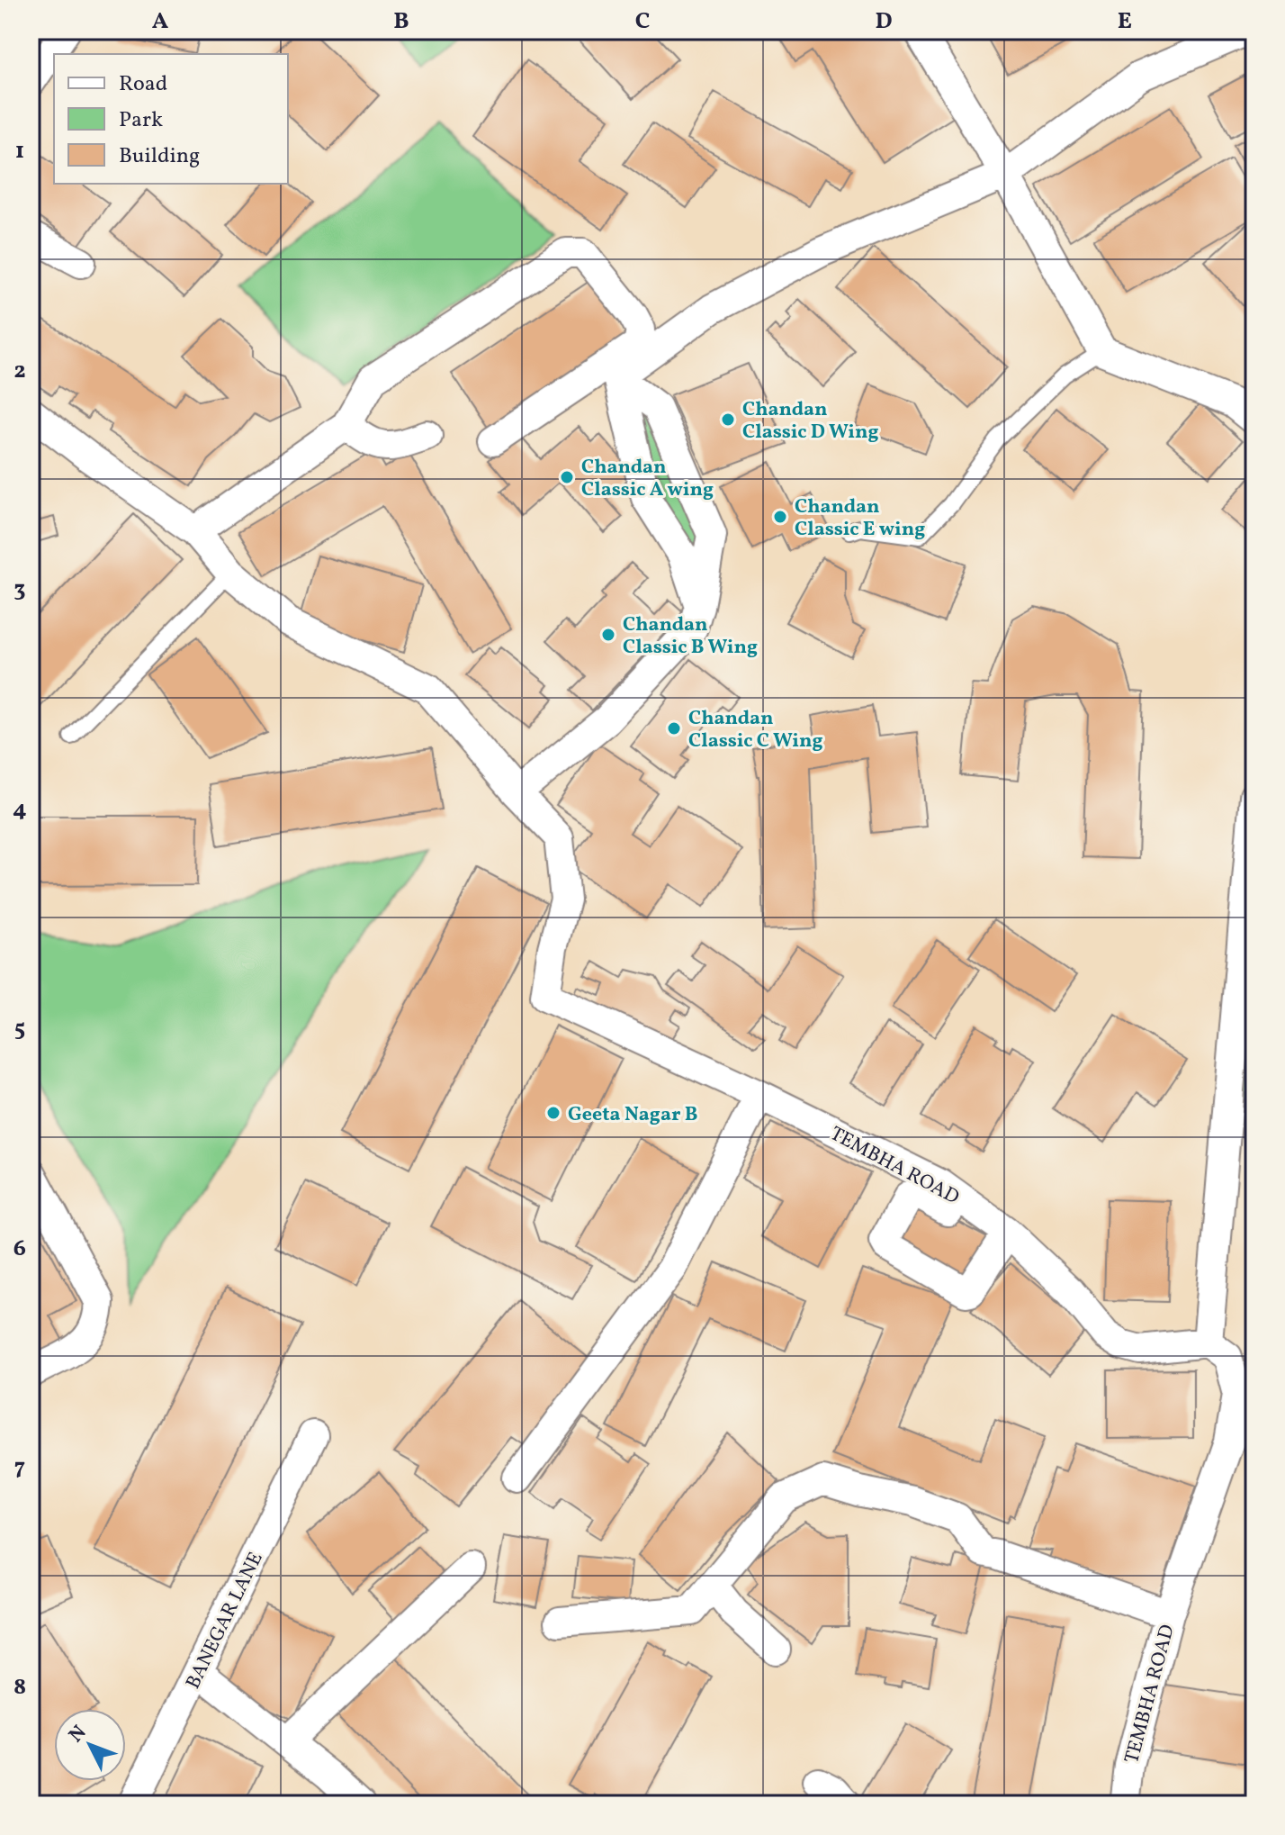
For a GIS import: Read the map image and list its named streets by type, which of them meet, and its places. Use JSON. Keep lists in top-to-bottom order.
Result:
{
  "streets": {
    "street": ["TEMBHA ROAD", "BANEGAR LANE"]
  },
  "places": [
    "Chandan Classic D Wing",
    "Chandan Classic A wing",
    "Chandan Classic E wing",
    "Chandan Classic B Wing",
    "Chandan Classic C Wing",
    "Geeta Nagar B"
  ],
  "legend": ["Road", "Park", "Building"],
  "north": "top left",
  "grid": {
    "columns": [
      "A",
      "B",
      "C",
      "D",
      "E"
    ],
    "rows": [
      "1",
      "2",
      "3",
      "4",
      "5",
      "6",
      "7",
      "8"
    ]
  }
}
